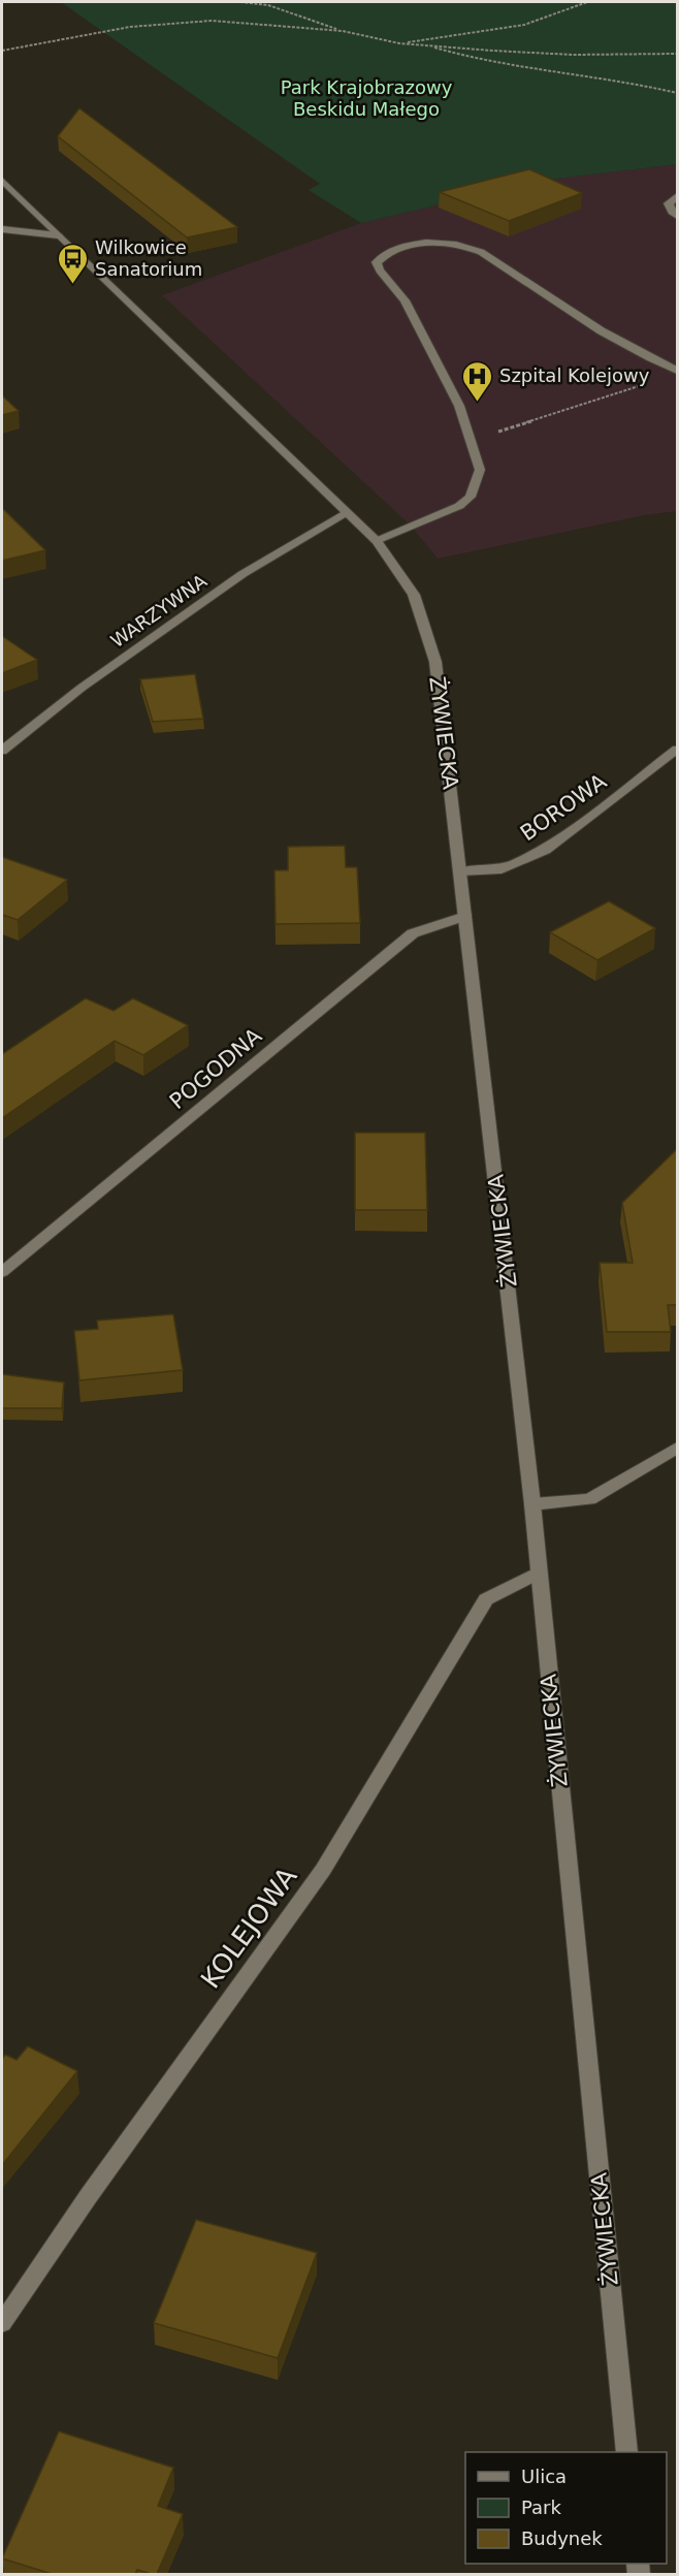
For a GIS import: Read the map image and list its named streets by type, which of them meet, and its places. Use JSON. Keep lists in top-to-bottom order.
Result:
{
  "streets": {
    "main road": [
      "WARZYWNA",
      "ŻYWIECKA",
      "BOROWA",
      "POGODNA",
      "KOLEJOWA"
    ]
  },
  "crossings": [
    ["WARZYWNA", "ŻYWIECKA"],
    ["ŻYWIECKA", "BOROWA"],
    ["ŻYWIECKA", "POGODNA"],
    ["ŻYWIECKA", "KOLEJOWA"]
  ],
  "parks": ["Park Krajobrazowy Beskidu Małego"],
  "places": {
    "bus stop": ["Wilkowice Sanatorium"],
    "hospital": ["Szpital Kolejowy"]
  },
  "legend": ["Ulica", "Park", "Budynek"]
}
